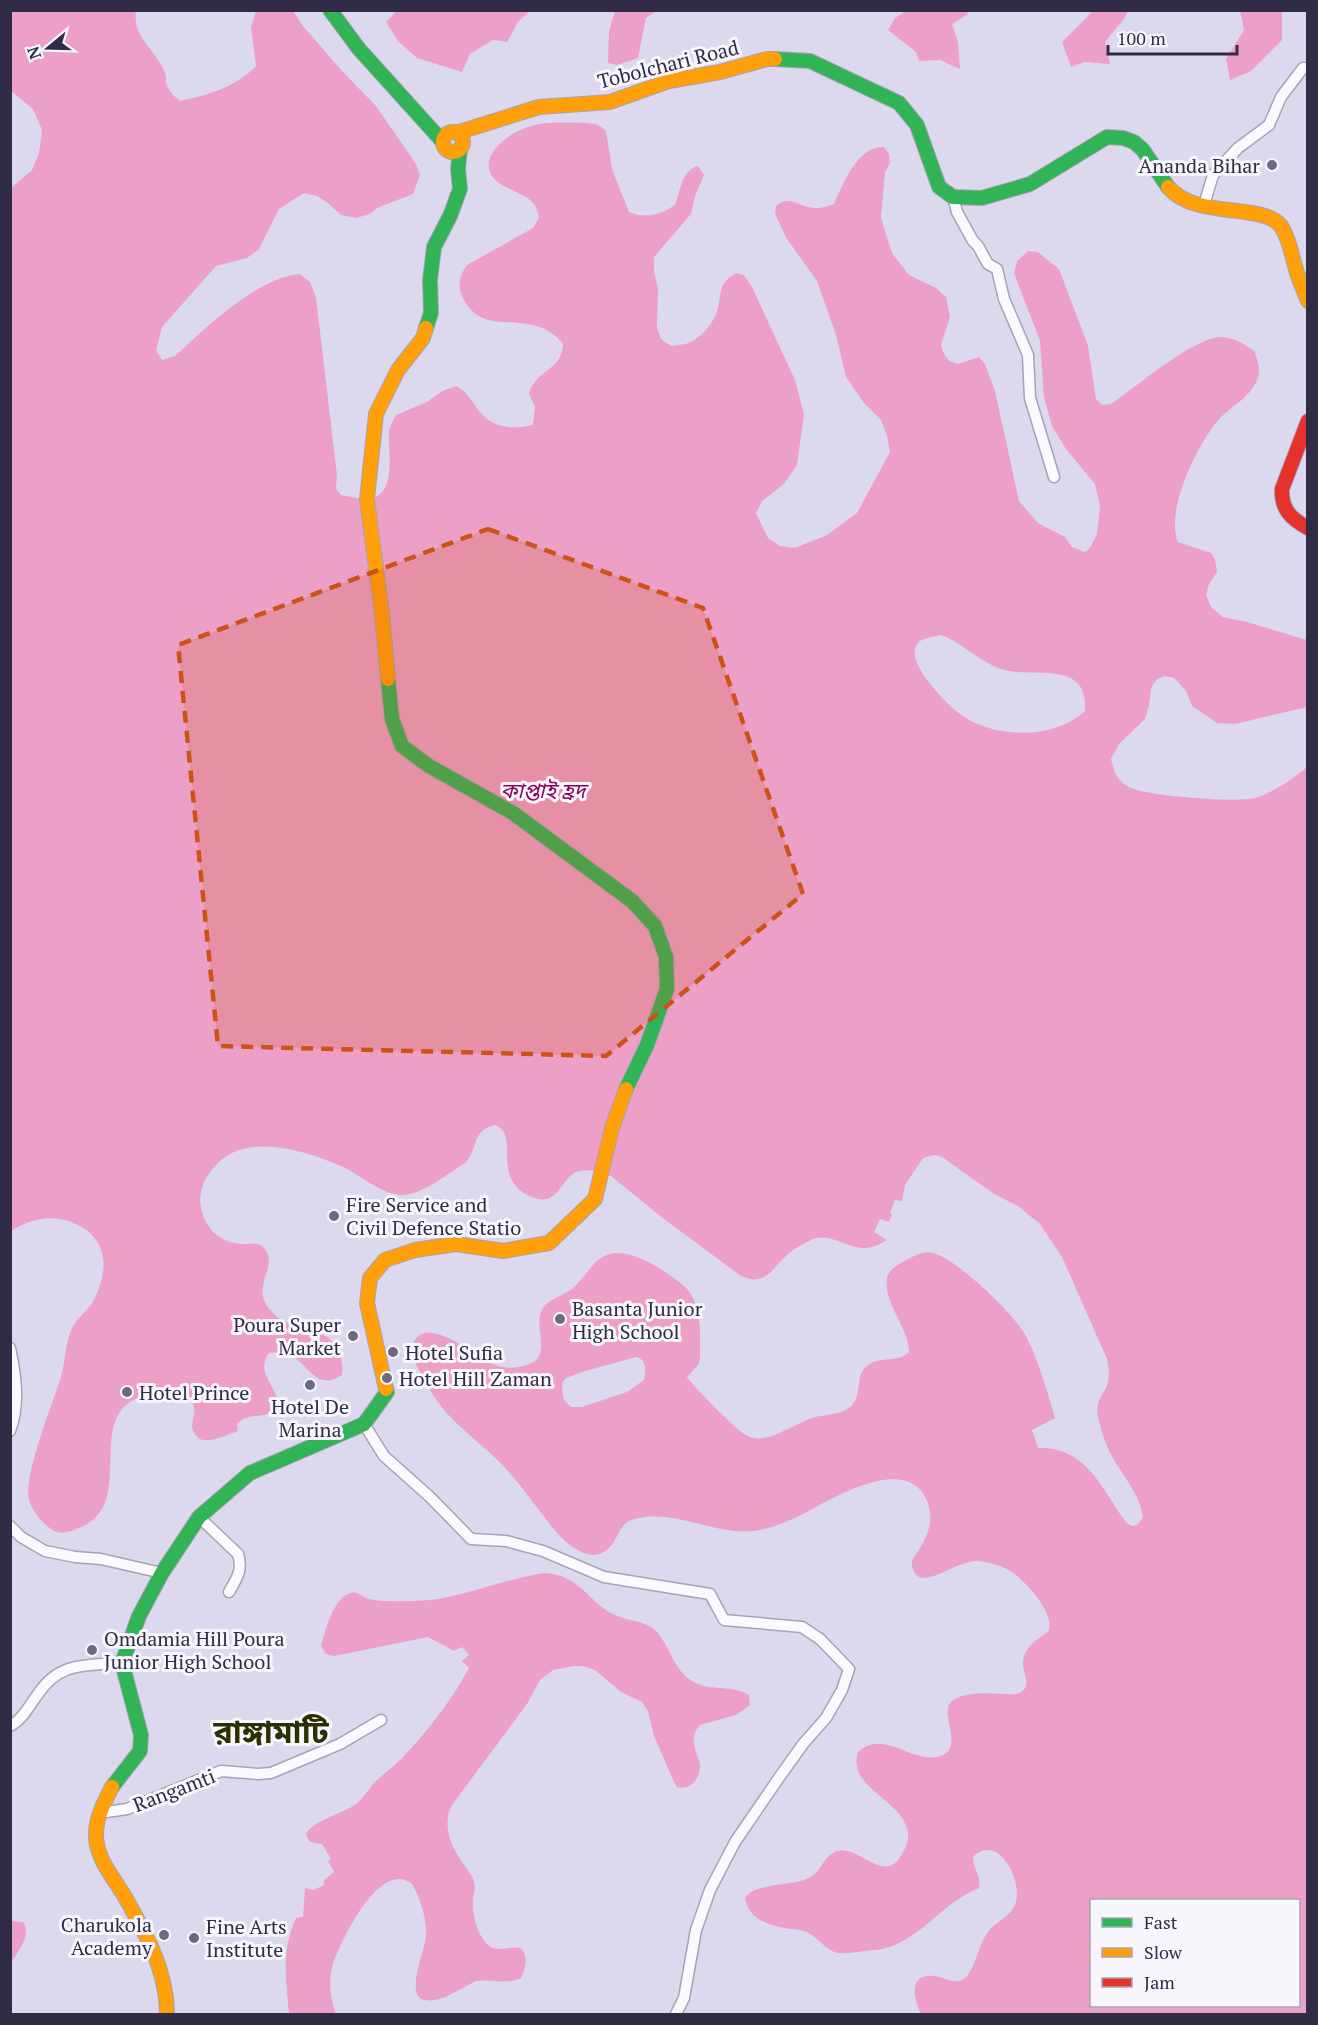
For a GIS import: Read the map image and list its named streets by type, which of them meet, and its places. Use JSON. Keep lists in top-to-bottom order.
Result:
{
  "streets": {
    "main road": ["Tobolchari Road"],
    "street": ["Rangamti"]
  },
  "districts": ["রাঙ্গামাটি"],
  "water": ["কাপ্তাই হ্রদ"],
  "places": [
    "Ananda Bihar",
    "Fire Service and Civil Defence Statio",
    "Basanta Junior High School",
    "Poura Super Market",
    "Hotel Sufia",
    "Hotel Hill Zaman",
    "Hotel De Marina",
    "Hotel Prince",
    "Omdamia Hill Poura Junior High School",
    "Charukola Academy",
    "Fine Arts Institute"
  ],
  "legend": ["Fast", "Slow", "Jam"],
  "scale_bar": "100 m",
  "north": "left"
}
